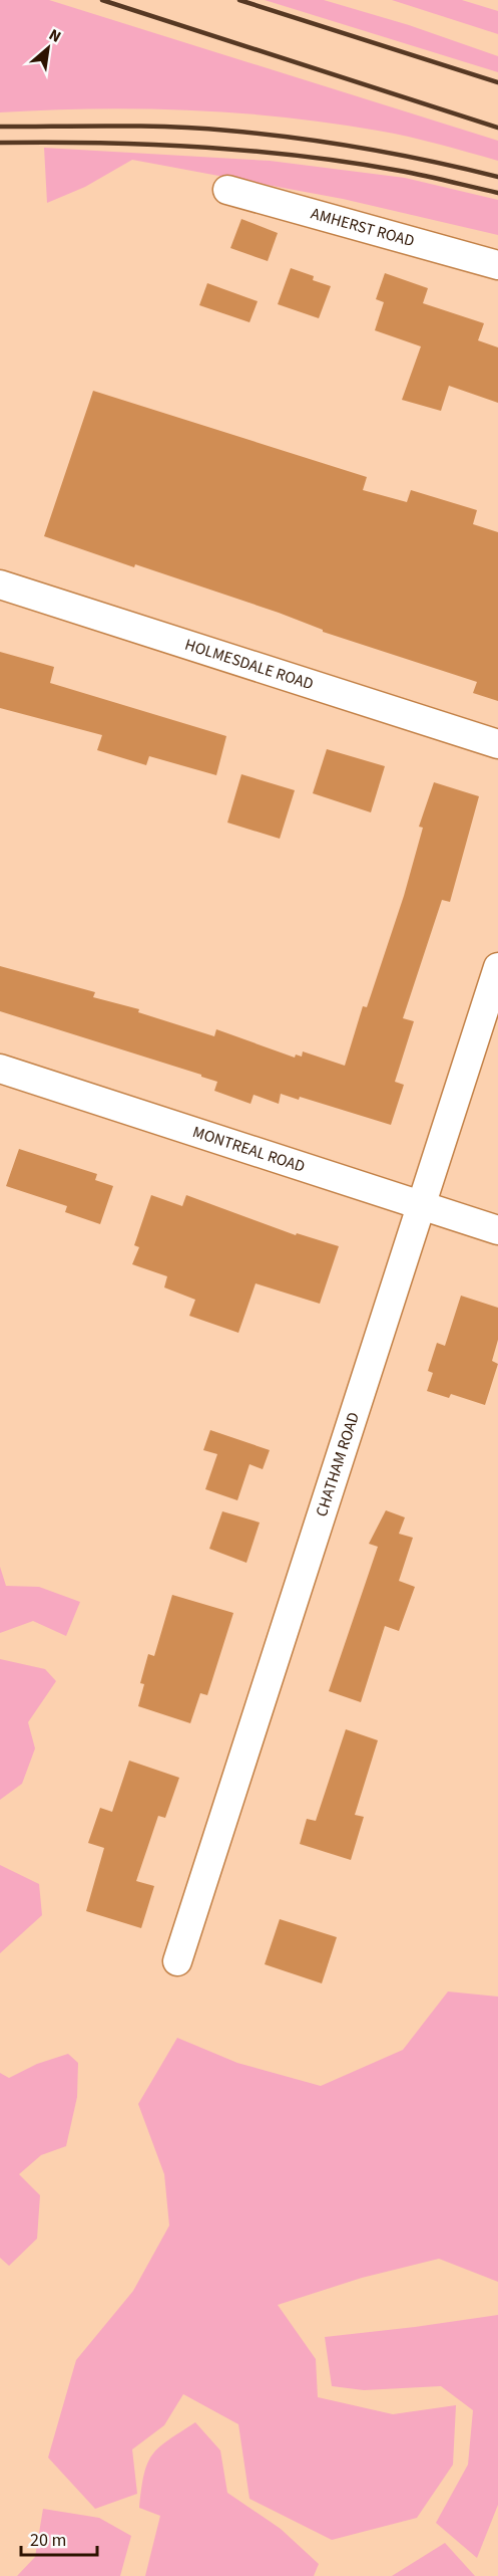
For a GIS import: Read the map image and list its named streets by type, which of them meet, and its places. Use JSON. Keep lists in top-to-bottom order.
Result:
{
  "streets": {
    "street": [
      "AMHERST ROAD",
      "HOLMESDALE ROAD",
      "MONTREAL ROAD",
      "CHATHAM ROAD"
    ]
  },
  "crossings": [
    ["MONTREAL ROAD", "CHATHAM ROAD"]
  ],
  "scale_bar": "20 m",
  "north": "top right"
}
